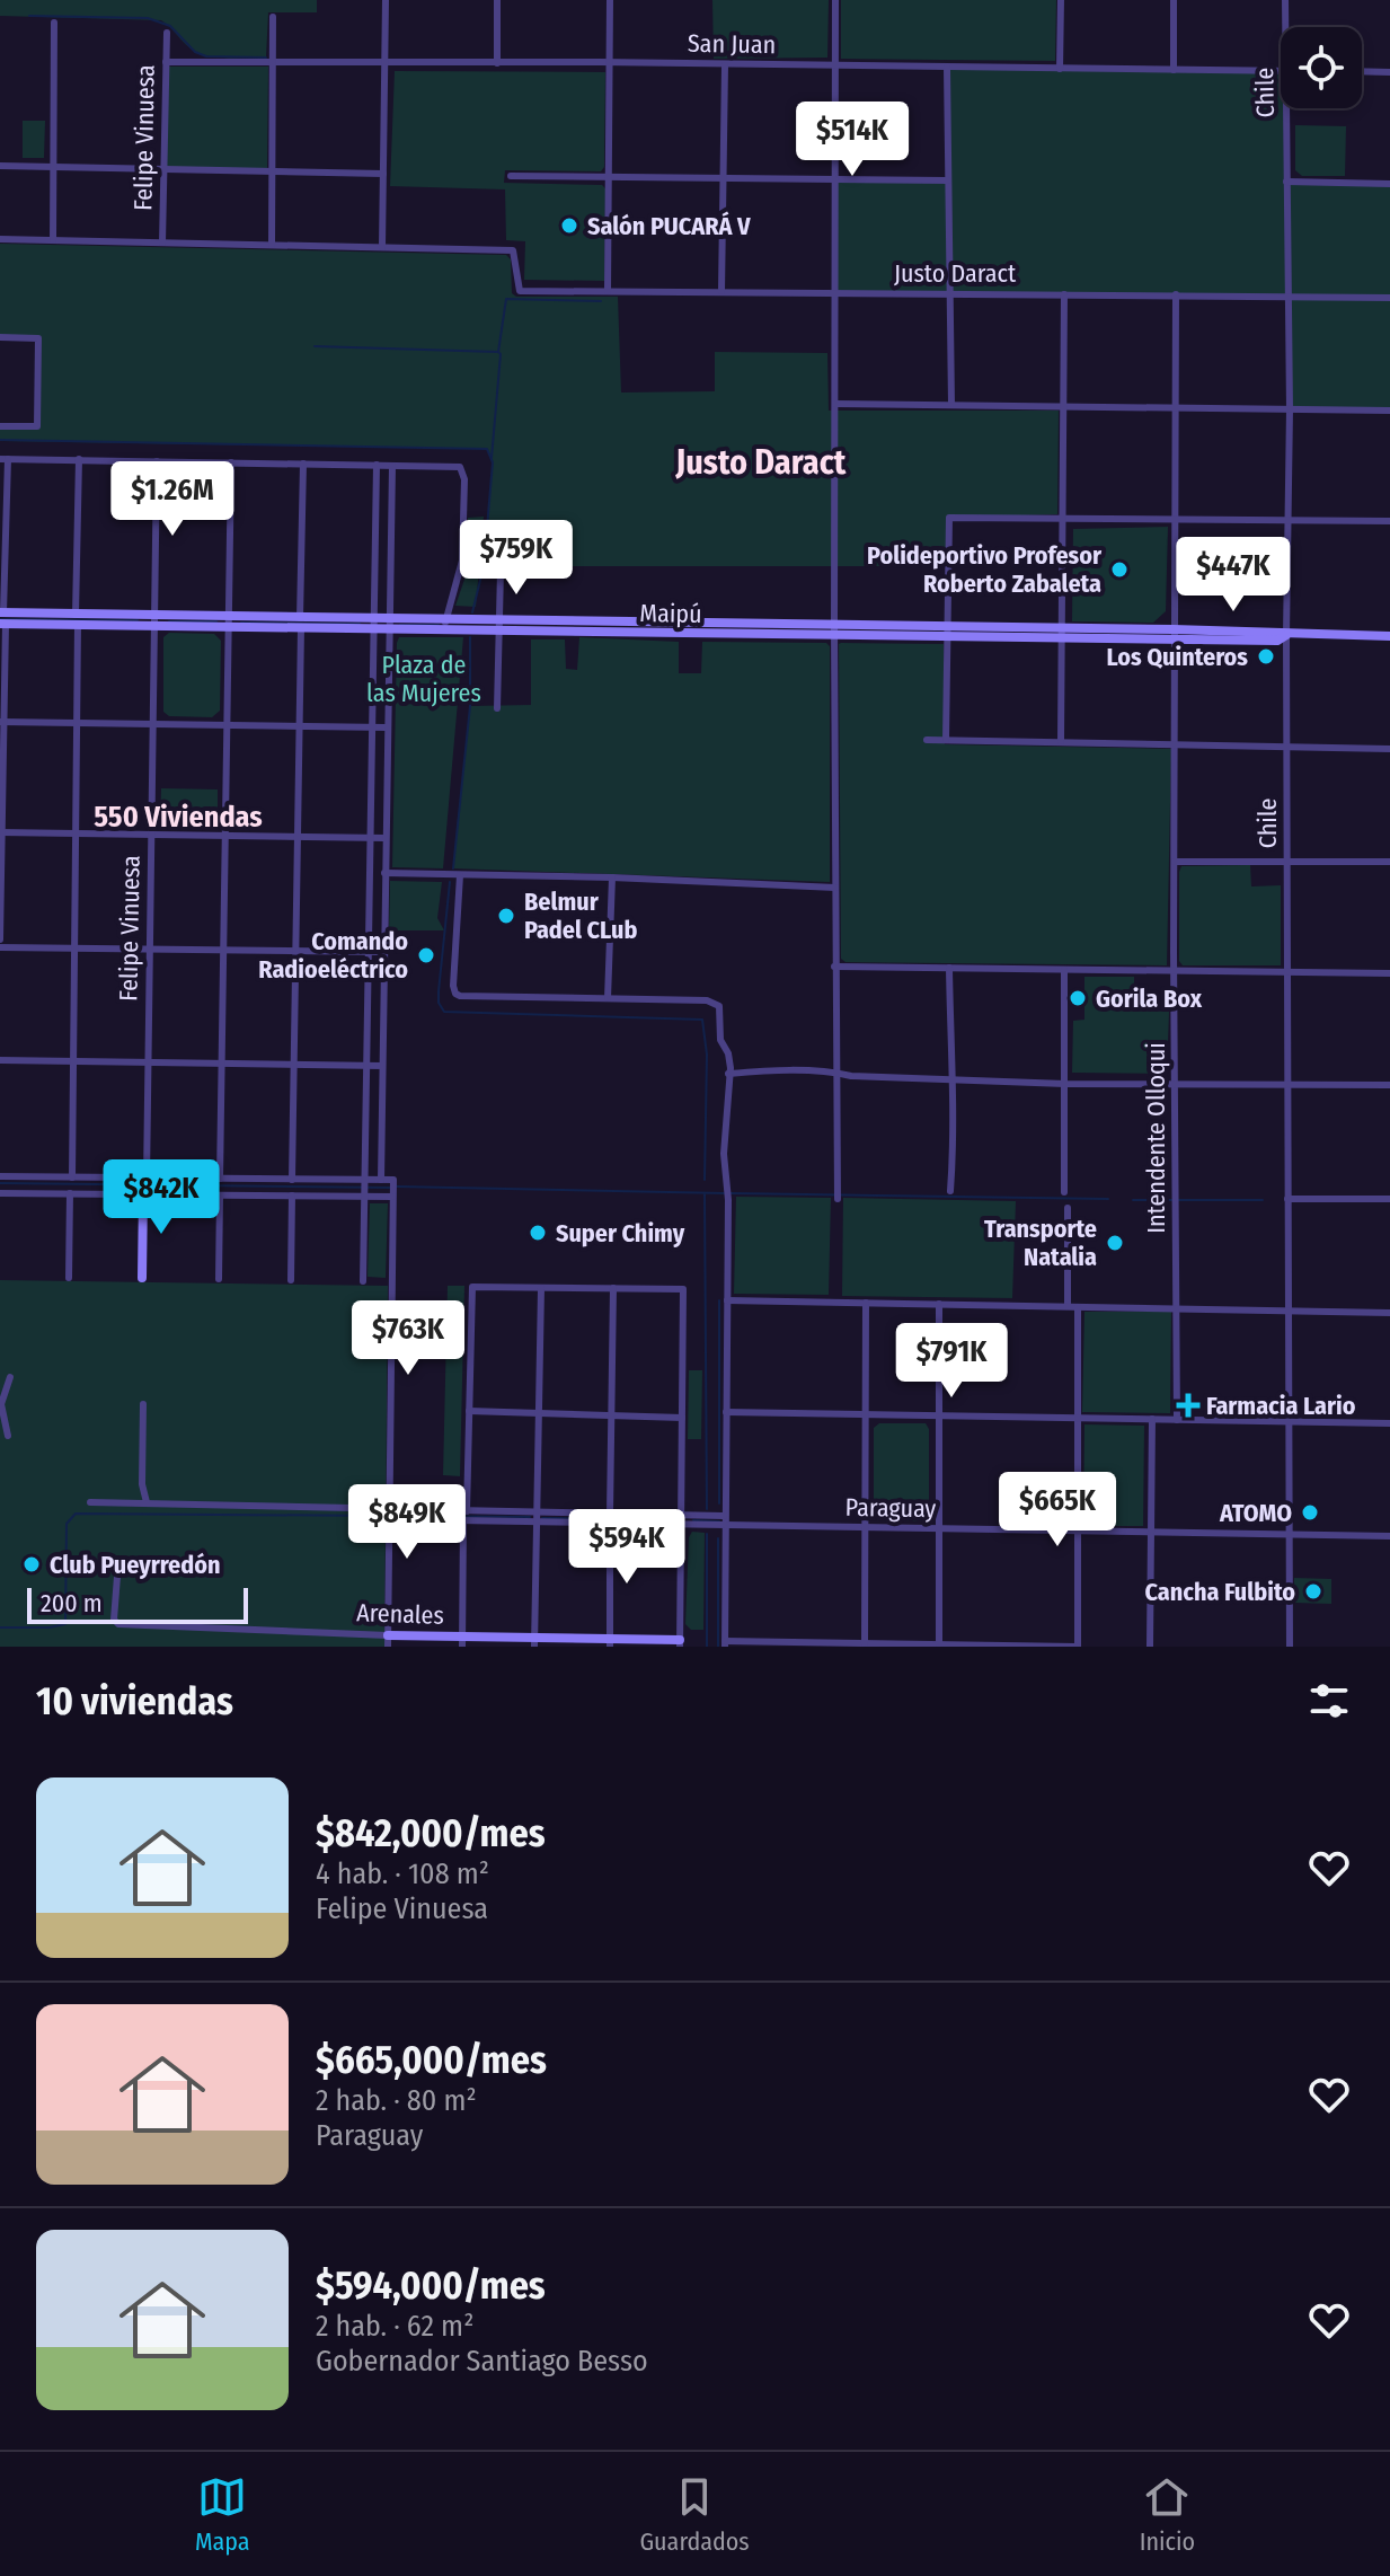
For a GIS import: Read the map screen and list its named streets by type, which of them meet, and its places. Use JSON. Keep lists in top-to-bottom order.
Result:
{
  "streets": {
    "street": [
      "San Juan",
      "Chile",
      "Felipe Vinuesa",
      "Justo Daract",
      "Maipú",
      "Intendente Olloqui",
      "Paraguay",
      "Arenales"
    ]
  },
  "crossings": [
    ["San Juan", "Felipe Vinuesa"],
    ["Chile", "Justo Daract"],
    ["Chile", "Maipú"],
    ["Chile", "Paraguay"],
    ["Felipe Vinuesa", "Maipú"],
    ["Justo Daract", "Intendente Olloqui"],
    ["Maipú", "Intendente Olloqui"]
  ],
  "districts": ["Justo Daract", "550 Viviendas"],
  "parks": ["Plaza de las Mujeres"],
  "places": {
    "other": [
      "Salón PUCARÁ V",
      "Polideportivo Profesor Roberto Zabaleta",
      "Los Quinteros",
      "Belmur Padel CLub",
      "Comando Radioeléctrico",
      "Gorila Box",
      "Super Chimy",
      "Transporte Natalia",
      "ATOMO",
      "Club Pueyrredón",
      "Cancha Fulbito"
    ],
    "health": ["Farmacia Lario"]
  },
  "scale_bar": "200 m",
  "page": {
    "price": [
      "$514K",
      "$1.26M",
      "$759K",
      "$447K",
      "$842K",
      "$763K",
      "$791K",
      "$665K",
      "$849K",
      "$594K"
    ],
    "scale": "200 m",
    "heading": "10 viviendas",
    "list": [
      {
        "name": "$842,000/mes",
        "note": "4 hab. · 108 m² · Felipe Vinuesa"
      },
      {
        "name": "$665,000/mes",
        "note": "2 hab. · 80 m² · Paraguay"
      },
      {
        "name": "$594,000/mes",
        "note": "2 hab. · 62 m² · Gobernador Santiago Besso"
      }
    ],
    "tabs": ["Mapa", "Guardados", "Inicio"]
  }
}
